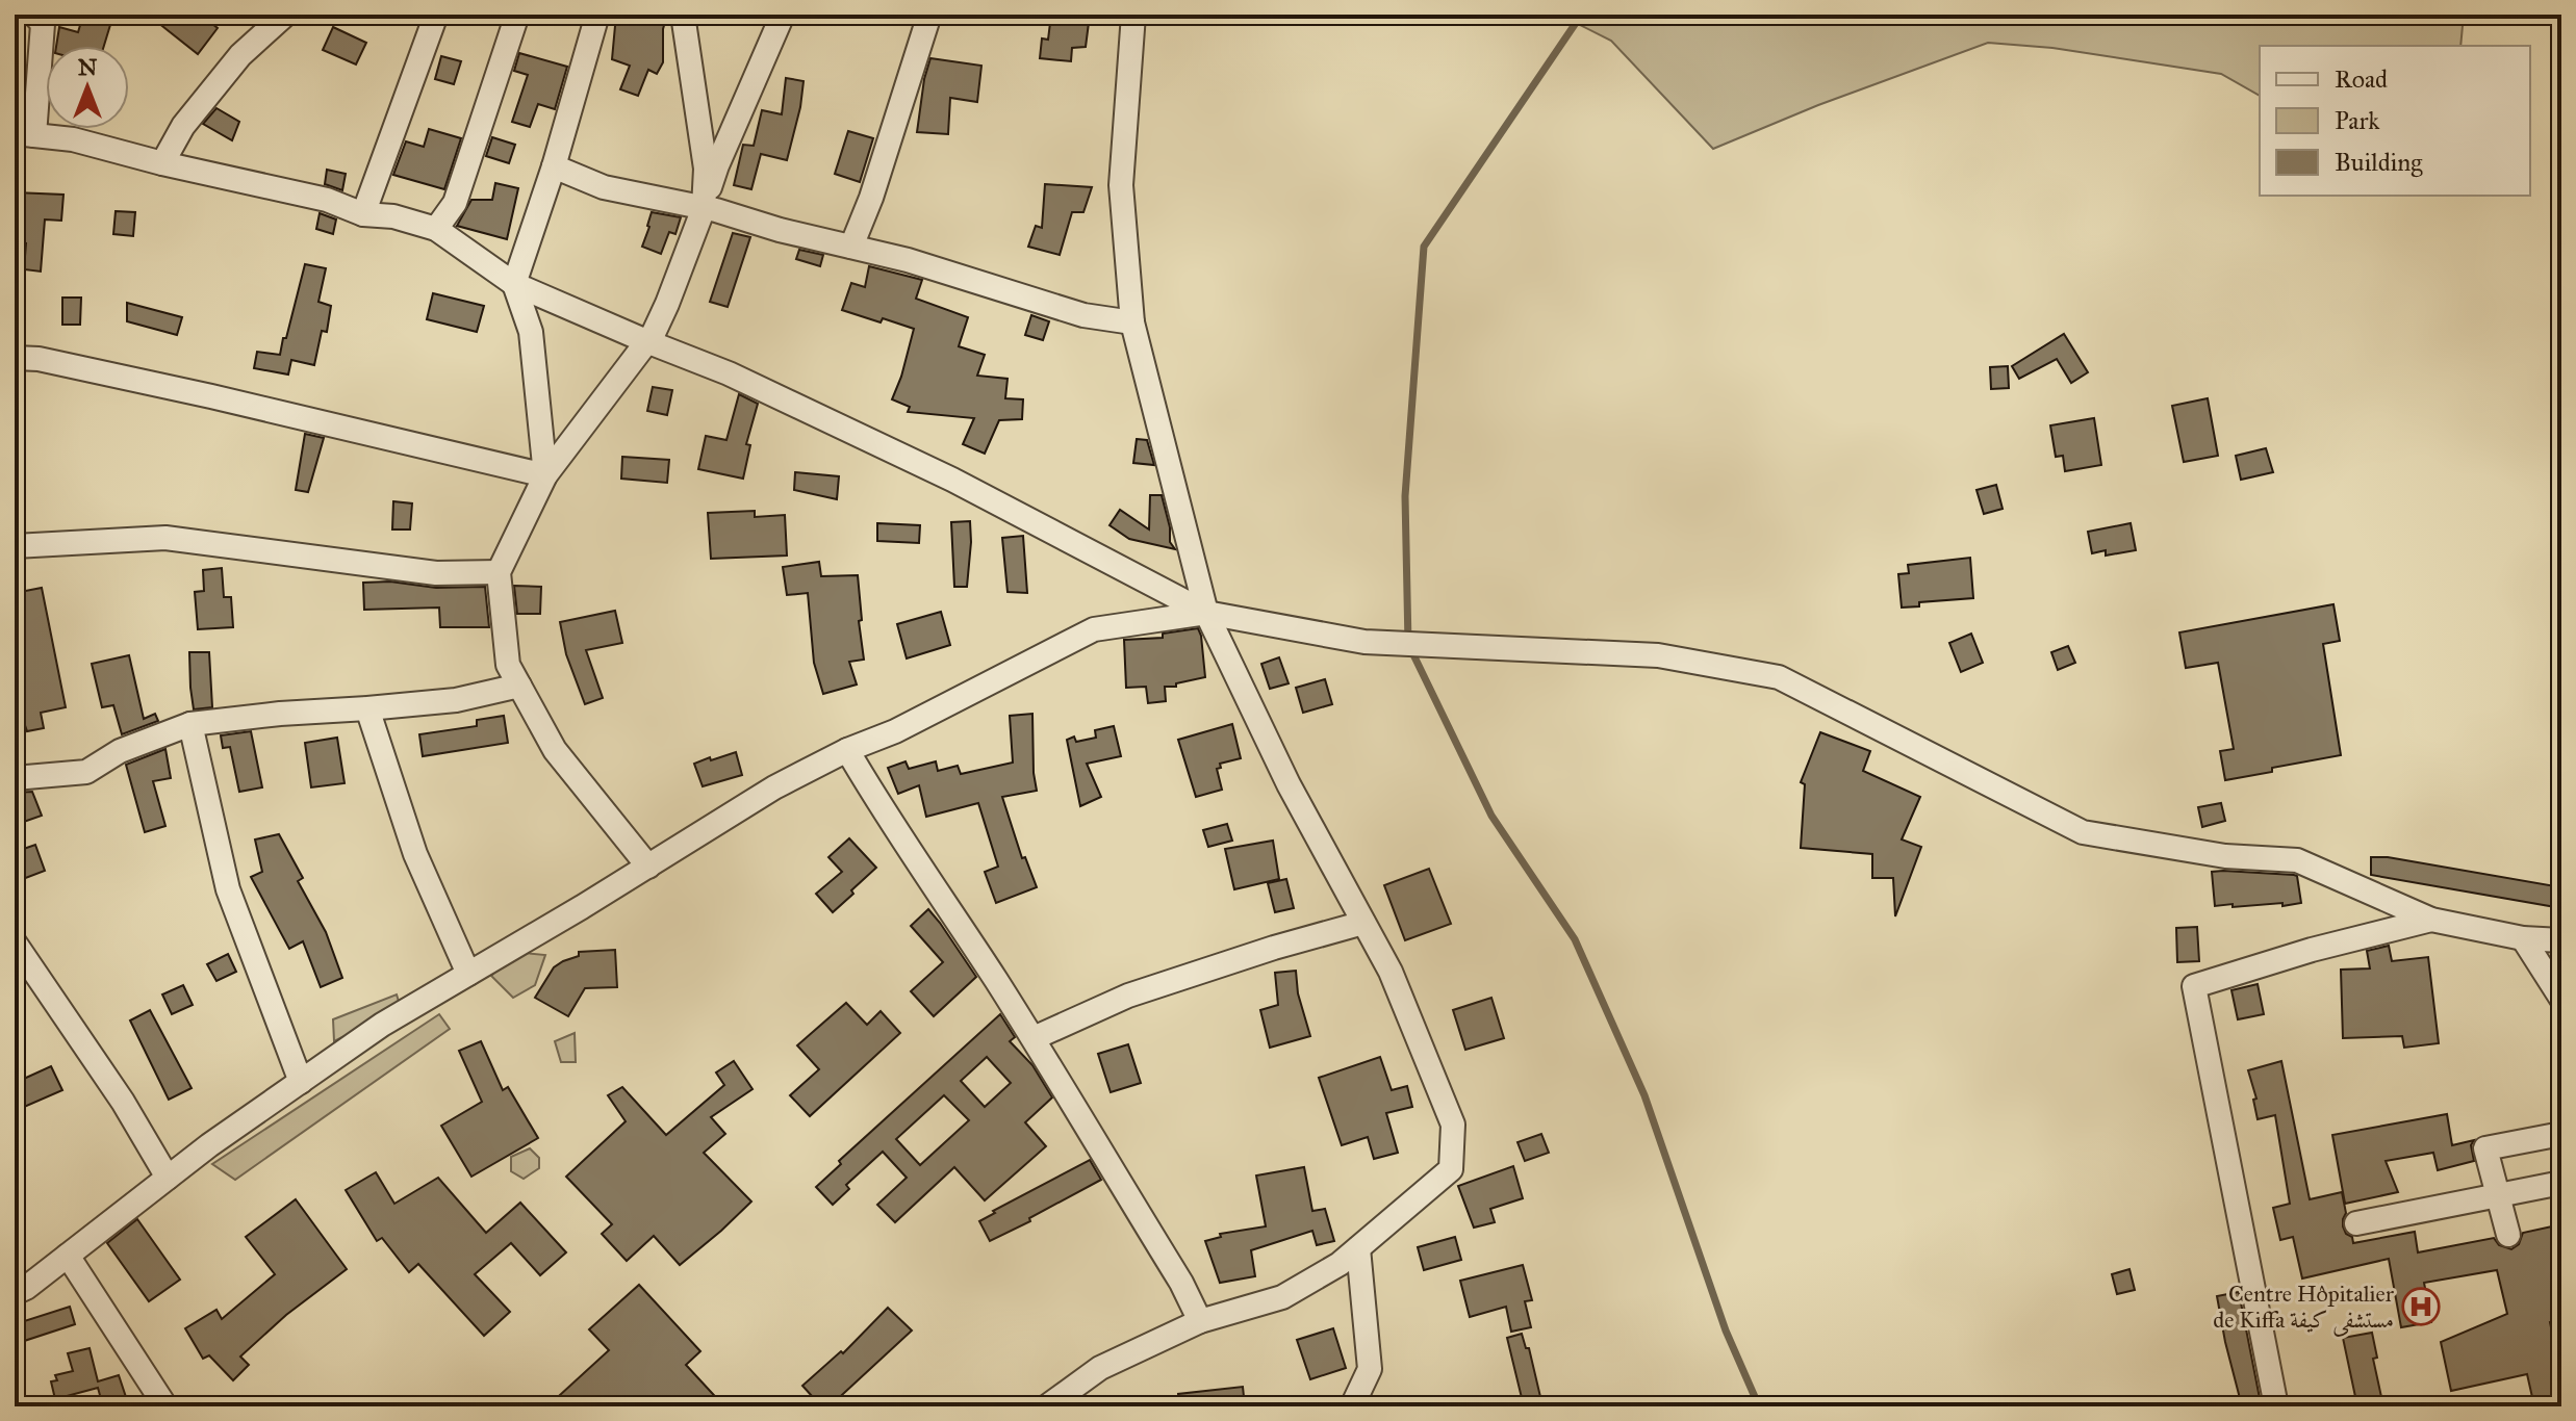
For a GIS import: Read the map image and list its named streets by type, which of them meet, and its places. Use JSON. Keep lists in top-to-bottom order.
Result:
{
  "places": {
    "hospital": ["Centre Hôpitalier de Kiffa مستشفى كيفة"]
  },
  "legend": ["Road", "Park", "Building"],
  "north": "top"
}
